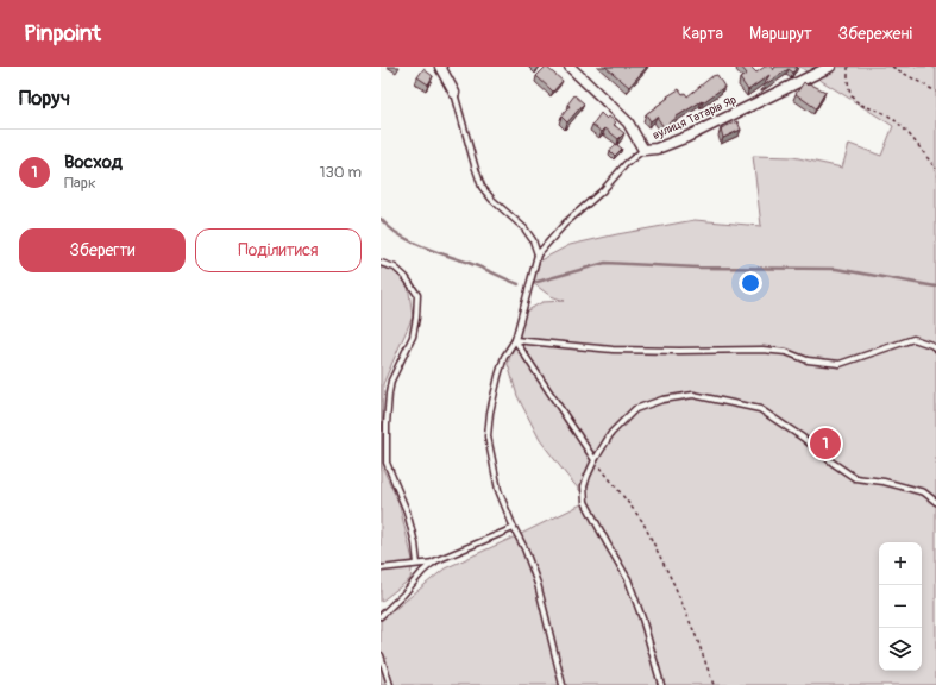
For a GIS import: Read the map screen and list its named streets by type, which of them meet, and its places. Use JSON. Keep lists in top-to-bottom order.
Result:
{
  "streets": {
    "street": ["вулиця Татарів Яр"]
  },
  "page": {
    "header": "Pinpoint",
    "nav": ["Карта", "Маршрут", "Збережені"],
    "heading": "Поруч",
    "list": [
      {
        "mark": "1",
        "name": "Восход",
        "note": "Парк",
        "value": "130 m"
      }
    ],
    "buttons": ["Зберегти", "Поділитися"],
    "pins": "1",
    "map_buttons": ["+", "−"]
  }
}
